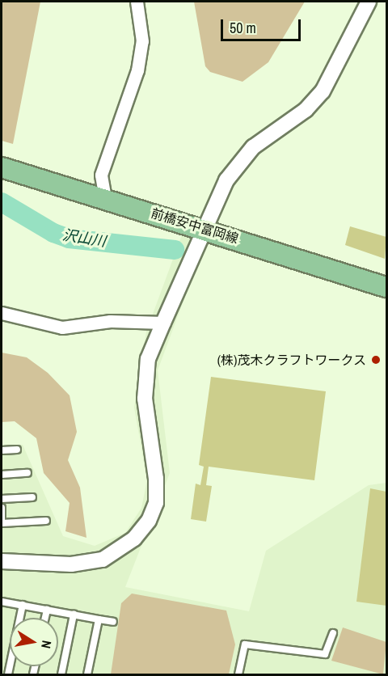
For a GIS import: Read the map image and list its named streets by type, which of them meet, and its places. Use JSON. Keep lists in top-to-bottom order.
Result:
{
  "streets": {
    "main road": ["前橋安中富岡線"]
  },
  "water": ["沢山川"],
  "places": ["(株)茂木クラフトワークス"],
  "scale_bar": "50 m",
  "north": "right"
}
